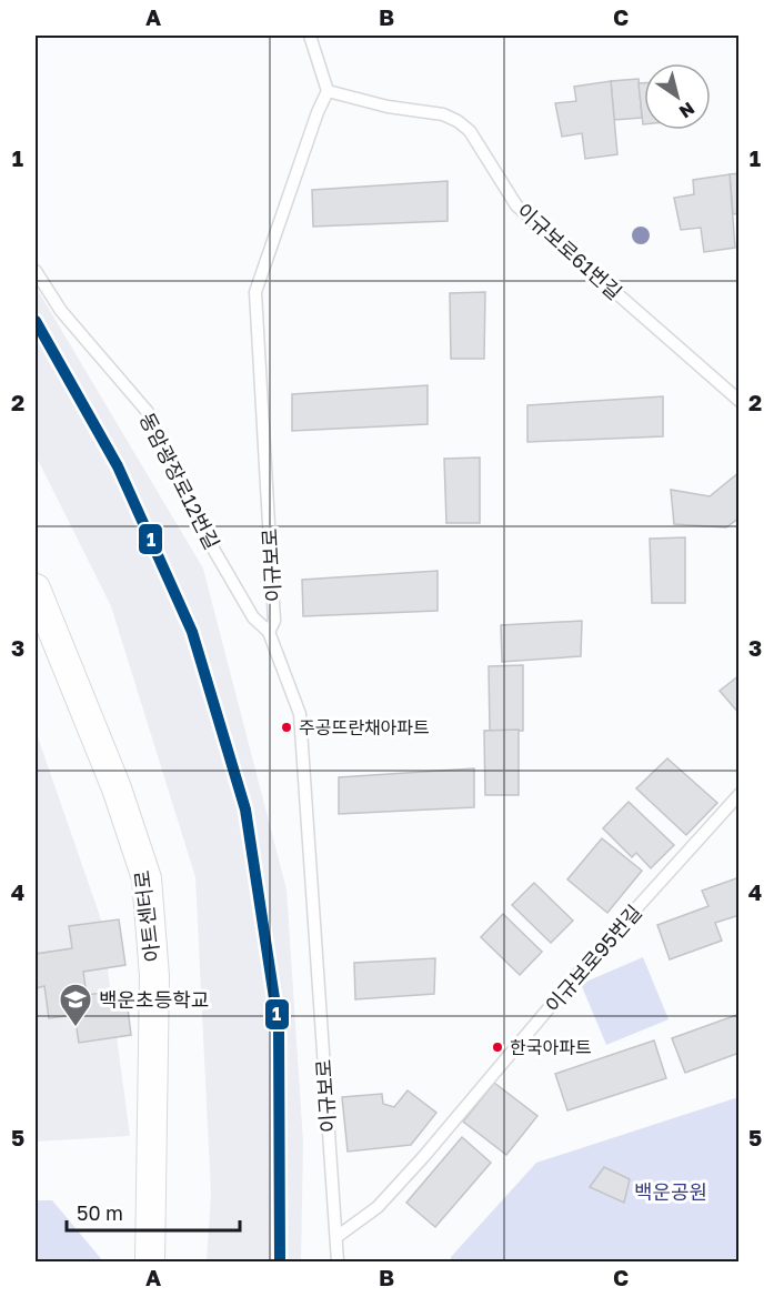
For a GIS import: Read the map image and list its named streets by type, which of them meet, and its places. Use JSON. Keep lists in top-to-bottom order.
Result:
{
  "streets": {
    "street": ["아트센터로"],
    "lane": [
      "이규보로61번길",
      "동암광장로12번길",
      "이규보로",
      "이규보로95번길"
    ]
  },
  "crossings": [
    ["이규보로61번길", "이규보로"],
    ["동암광장로12번길", "이규보로"],
    ["이규보로", "이규보로95번길"]
  ],
  "parks": ["백운공원"],
  "places": {
    "other": ["주공뜨란채아파트", "한국아파트"],
    "school or university": ["백운초등학교"]
  },
  "lines": ["transit line 1"],
  "scale_bar": "50 m",
  "north": "bottom right",
  "grid": {
    "columns": ["A", "B", "C"],
    "rows": [
      "1",
      "2",
      "3",
      "4",
      "5"
    ]
  }
}
